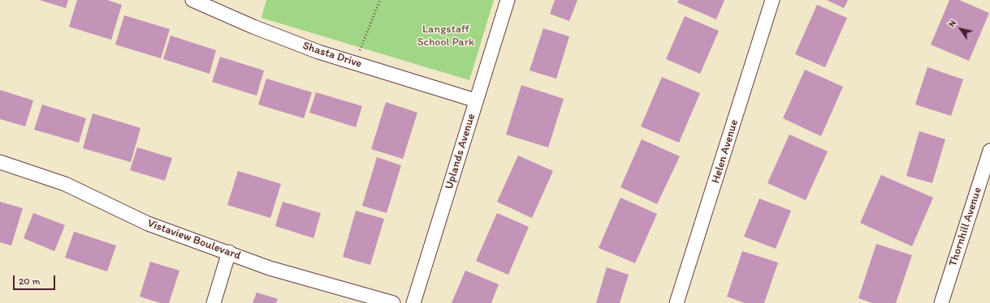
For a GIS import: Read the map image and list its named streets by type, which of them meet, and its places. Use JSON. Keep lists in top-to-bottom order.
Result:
{
  "streets": {
    "street": [
      "Shasta Drive",
      "Uplands Avenue",
      "Helen Avenue",
      "Thornhill Avenue",
      "Vistaview Boulevard"
    ]
  },
  "crossings": [
    ["Shasta Drive", "Uplands Avenue"]
  ],
  "parks": ["Langstaff School Park"],
  "scale_bar": "20 m",
  "north": "top left"
}
